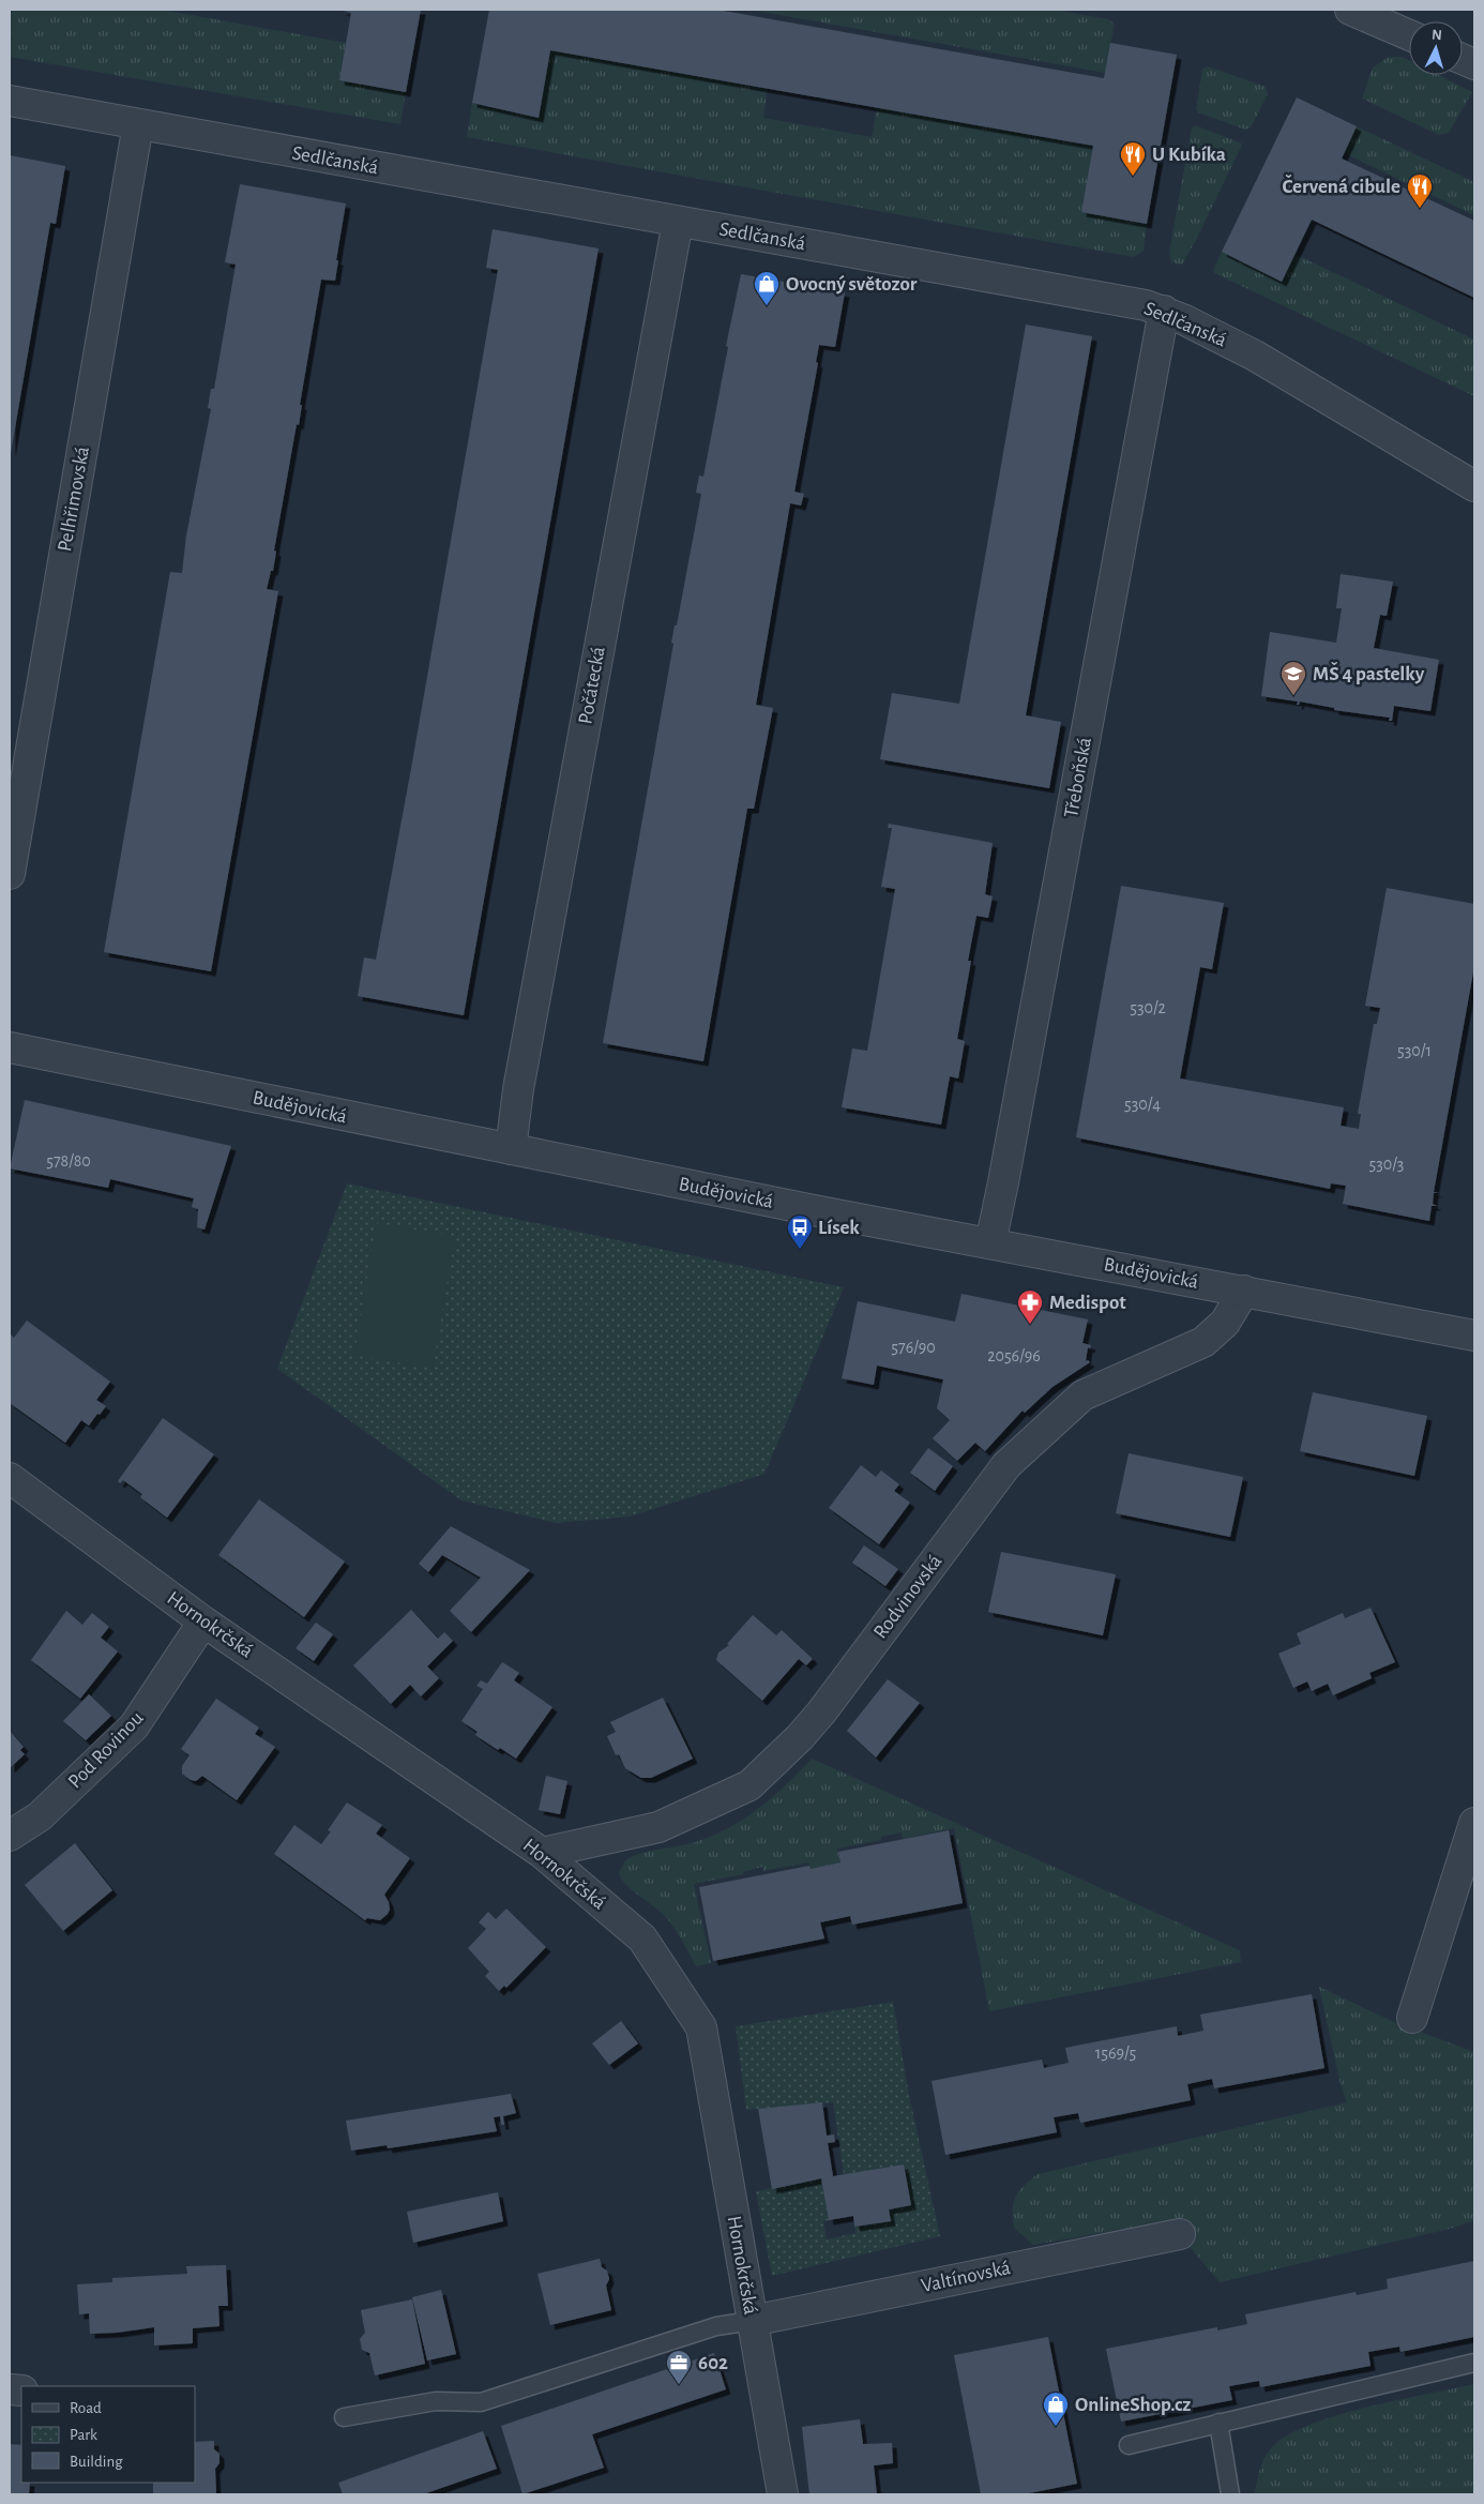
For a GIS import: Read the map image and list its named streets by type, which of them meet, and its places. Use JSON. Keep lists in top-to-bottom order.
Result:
{
  "streets": {
    "street": [
      "Sedlčanská",
      "Pelhřimovská",
      "Počátecká",
      "Třeboňská",
      "Budějovická",
      "Rodvinovská",
      "Hornokrčská",
      "Pod Rovinou",
      "Valtínovská"
    ]
  },
  "crossings": [
    ["Sedlčanská", "Pelhřimovská"],
    ["Sedlčanská", "Počátecká"],
    ["Sedlčanská", "Třeboňská"],
    ["Počátecká", "Budějovická"],
    ["Třeboňská", "Budějovická"],
    ["Budějovická", "Rodvinovská"],
    ["Rodvinovská", "Hornokrčská"],
    ["Hornokrčská", "Pod Rovinou"],
    ["Hornokrčská", "Valtínovská"]
  ],
  "places": {
    "restaurant": ["U Kubíka", "Červená cibule"],
    "shop": ["Ovocný světozor", "OnlineShop.cz"],
    "school or university": ["MŠ 4 pastelky"],
    "bus stop": ["Lísek"],
    "pharmacy": ["Medispot"],
    "office": ["602"]
  },
  "house_numbers": [
    "530/2",
    "530/1",
    "530/4",
    "578/80",
    "530/3",
    "576/90",
    "2056/96",
    "1569/5"
  ],
  "legend": ["Road", "Park", "Building"],
  "north": "top"
}
